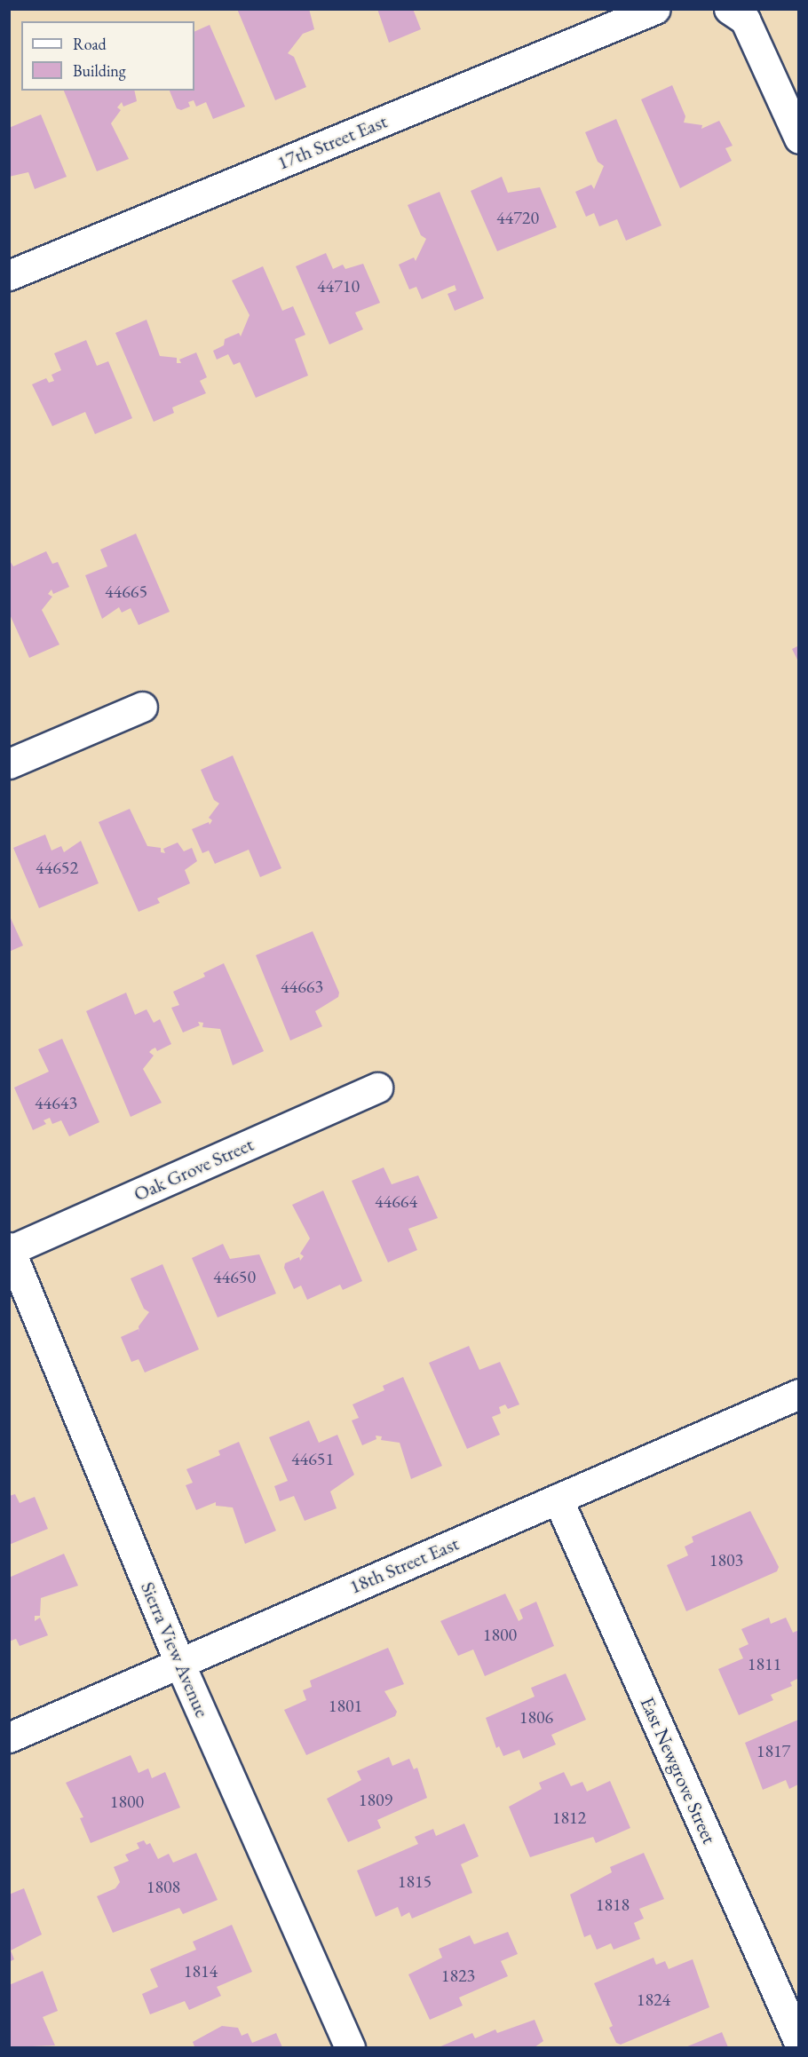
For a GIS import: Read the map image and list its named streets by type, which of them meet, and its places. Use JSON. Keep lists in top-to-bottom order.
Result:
{
  "streets": {
    "street": [
      "17th Street East",
      "Oak Grove Street",
      "18th Street East",
      "Sierra View Avenue",
      "East Newgrove Street"
    ]
  },
  "crossings": [
    ["Oak Grove Street", "Sierra View Avenue"],
    ["18th Street East", "Sierra View Avenue"],
    ["18th Street East", "East Newgrove Street"]
  ],
  "house_numbers": [
    "44720",
    "44710",
    "44665",
    "44652",
    "44663",
    "44643",
    "44664",
    "44650",
    "44651",
    "1803",
    "1800",
    "1811",
    "1801",
    "1806",
    "1817",
    "1809",
    "1800",
    "1812",
    "1815",
    "1808",
    "1818",
    "1814",
    "1823",
    "1824"
  ],
  "legend": ["Road", "Building"]
}
